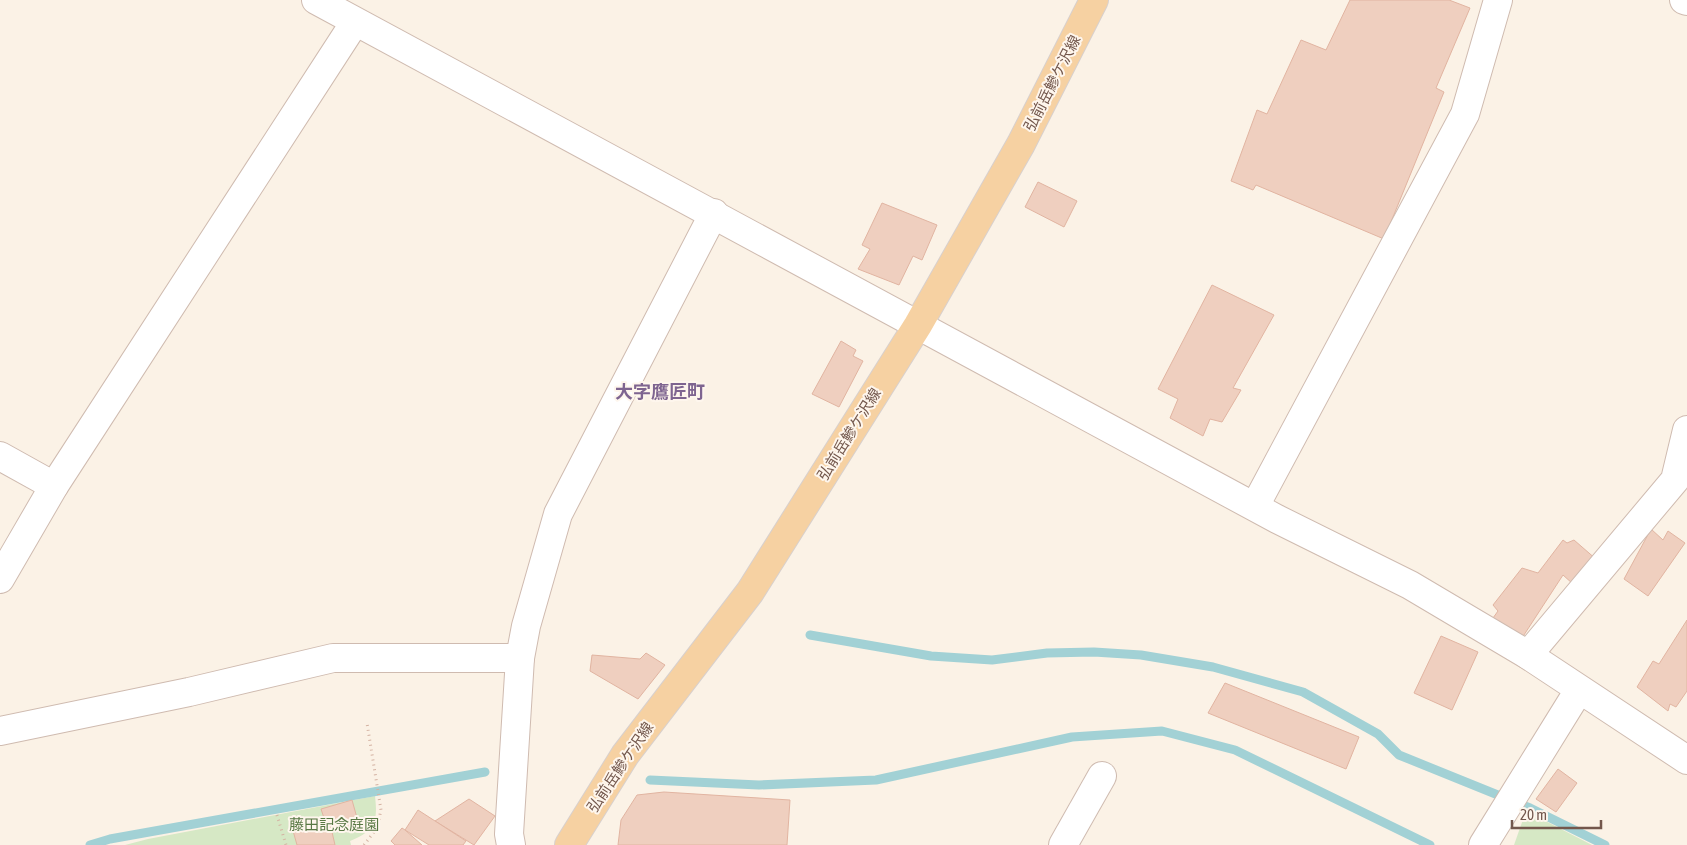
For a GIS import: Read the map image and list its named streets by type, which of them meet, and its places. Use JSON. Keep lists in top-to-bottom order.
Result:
{
  "streets": {
    "main road": ["弘前岳鰺ケ沢線"]
  },
  "districts": ["大字鷹匠町"],
  "parks": ["藤田記念庭園"],
  "scale_bar": "20 m"
}
